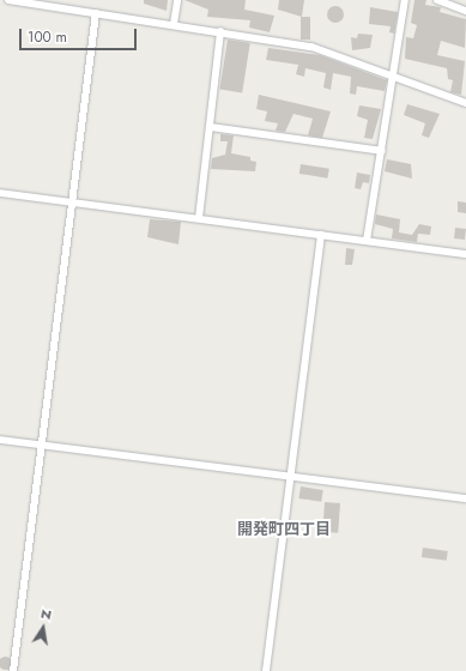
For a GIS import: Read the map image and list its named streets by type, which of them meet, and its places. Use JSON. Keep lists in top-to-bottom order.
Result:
{
  "districts": ["開発町四丁目"],
  "scale_bar": "100 m",
  "north": "top"
}
